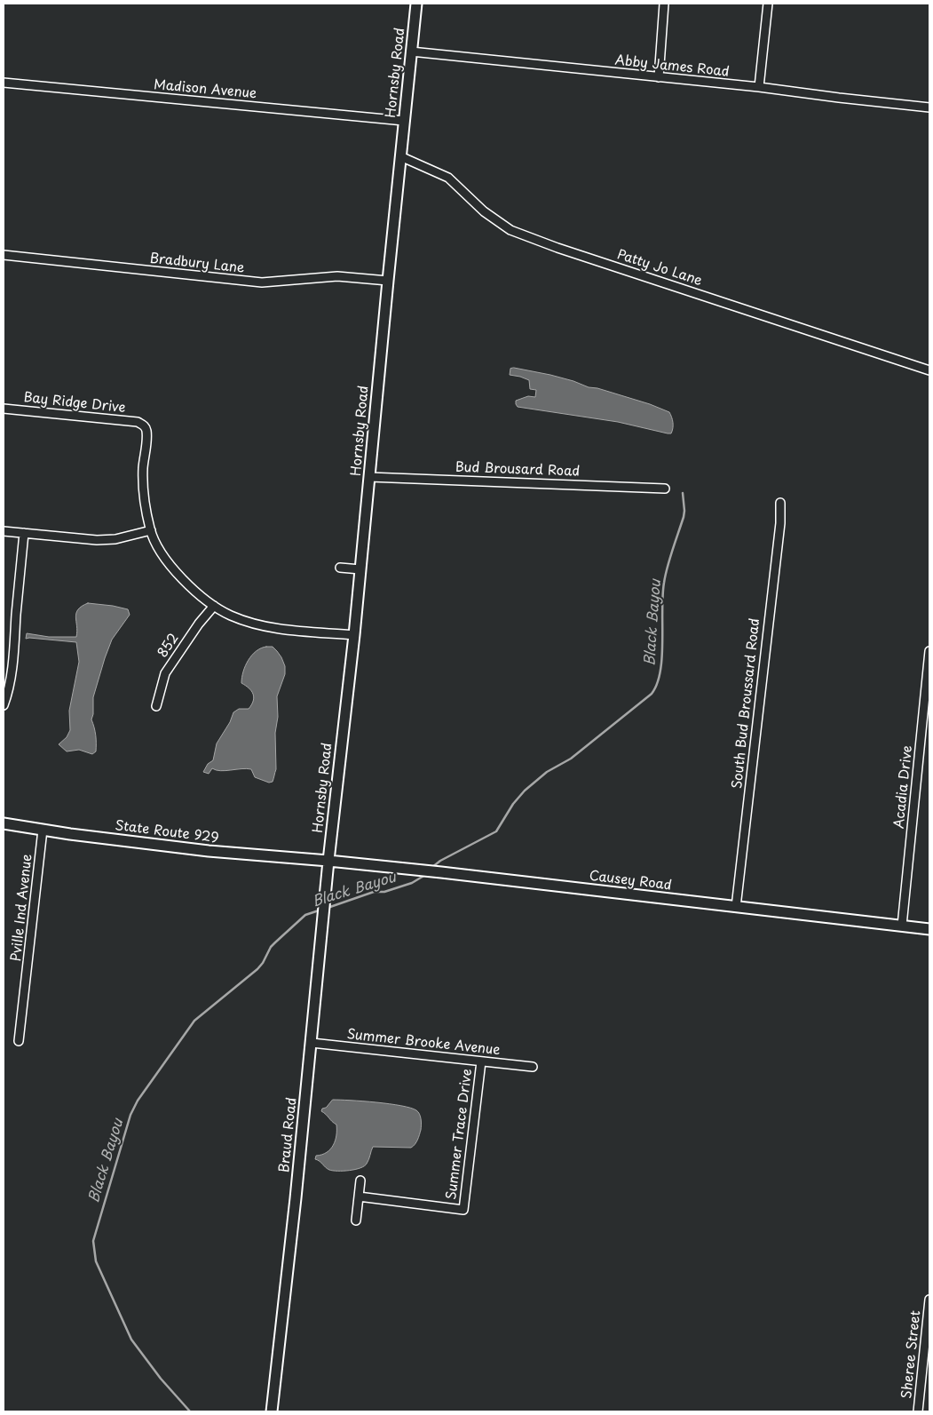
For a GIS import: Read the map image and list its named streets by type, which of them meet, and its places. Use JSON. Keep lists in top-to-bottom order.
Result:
{
  "streets": {
    "street": [
      "Abby James Road",
      "Hornsby Road",
      "Madison Avenue",
      "Bradbury Lane",
      "Patty Jo Lane",
      "Bay Ridge Drive",
      "Bud Brousard Road",
      "852",
      "South Bud Broussard Road",
      "Acadia Drive",
      "State Route 929",
      "Causey Road",
      "Pville Ind Avenue",
      "Summer Brooke Avenue",
      "Summer Trace Drive",
      "Braud Road",
      "Sheree Street"
    ]
  },
  "crossings": [
    ["Abby James Road", "Hornsby Road"],
    ["Hornsby Road", "Madison Avenue"],
    ["Hornsby Road", "Bradbury Lane"],
    ["Hornsby Road", "Patty Jo Lane"],
    ["Hornsby Road", "Bud Brousard Road"],
    ["Hornsby Road", "State Route 929"],
    ["Hornsby Road", "Causey Road"],
    ["Hornsby Road", "Braud Road"],
    ["South Bud Broussard Road", "Causey Road"],
    ["Acadia Drive", "Causey Road"],
    ["State Route 929", "Causey Road"],
    ["State Route 929", "Pville Ind Avenue"],
    ["State Route 929", "Braud Road"],
    ["Causey Road", "Braud Road"],
    ["Summer Brooke Avenue", "Summer Trace Drive"],
    ["Summer Brooke Avenue", "Braud Road"]
  ],
  "water": ["Black Bayou"]
}
